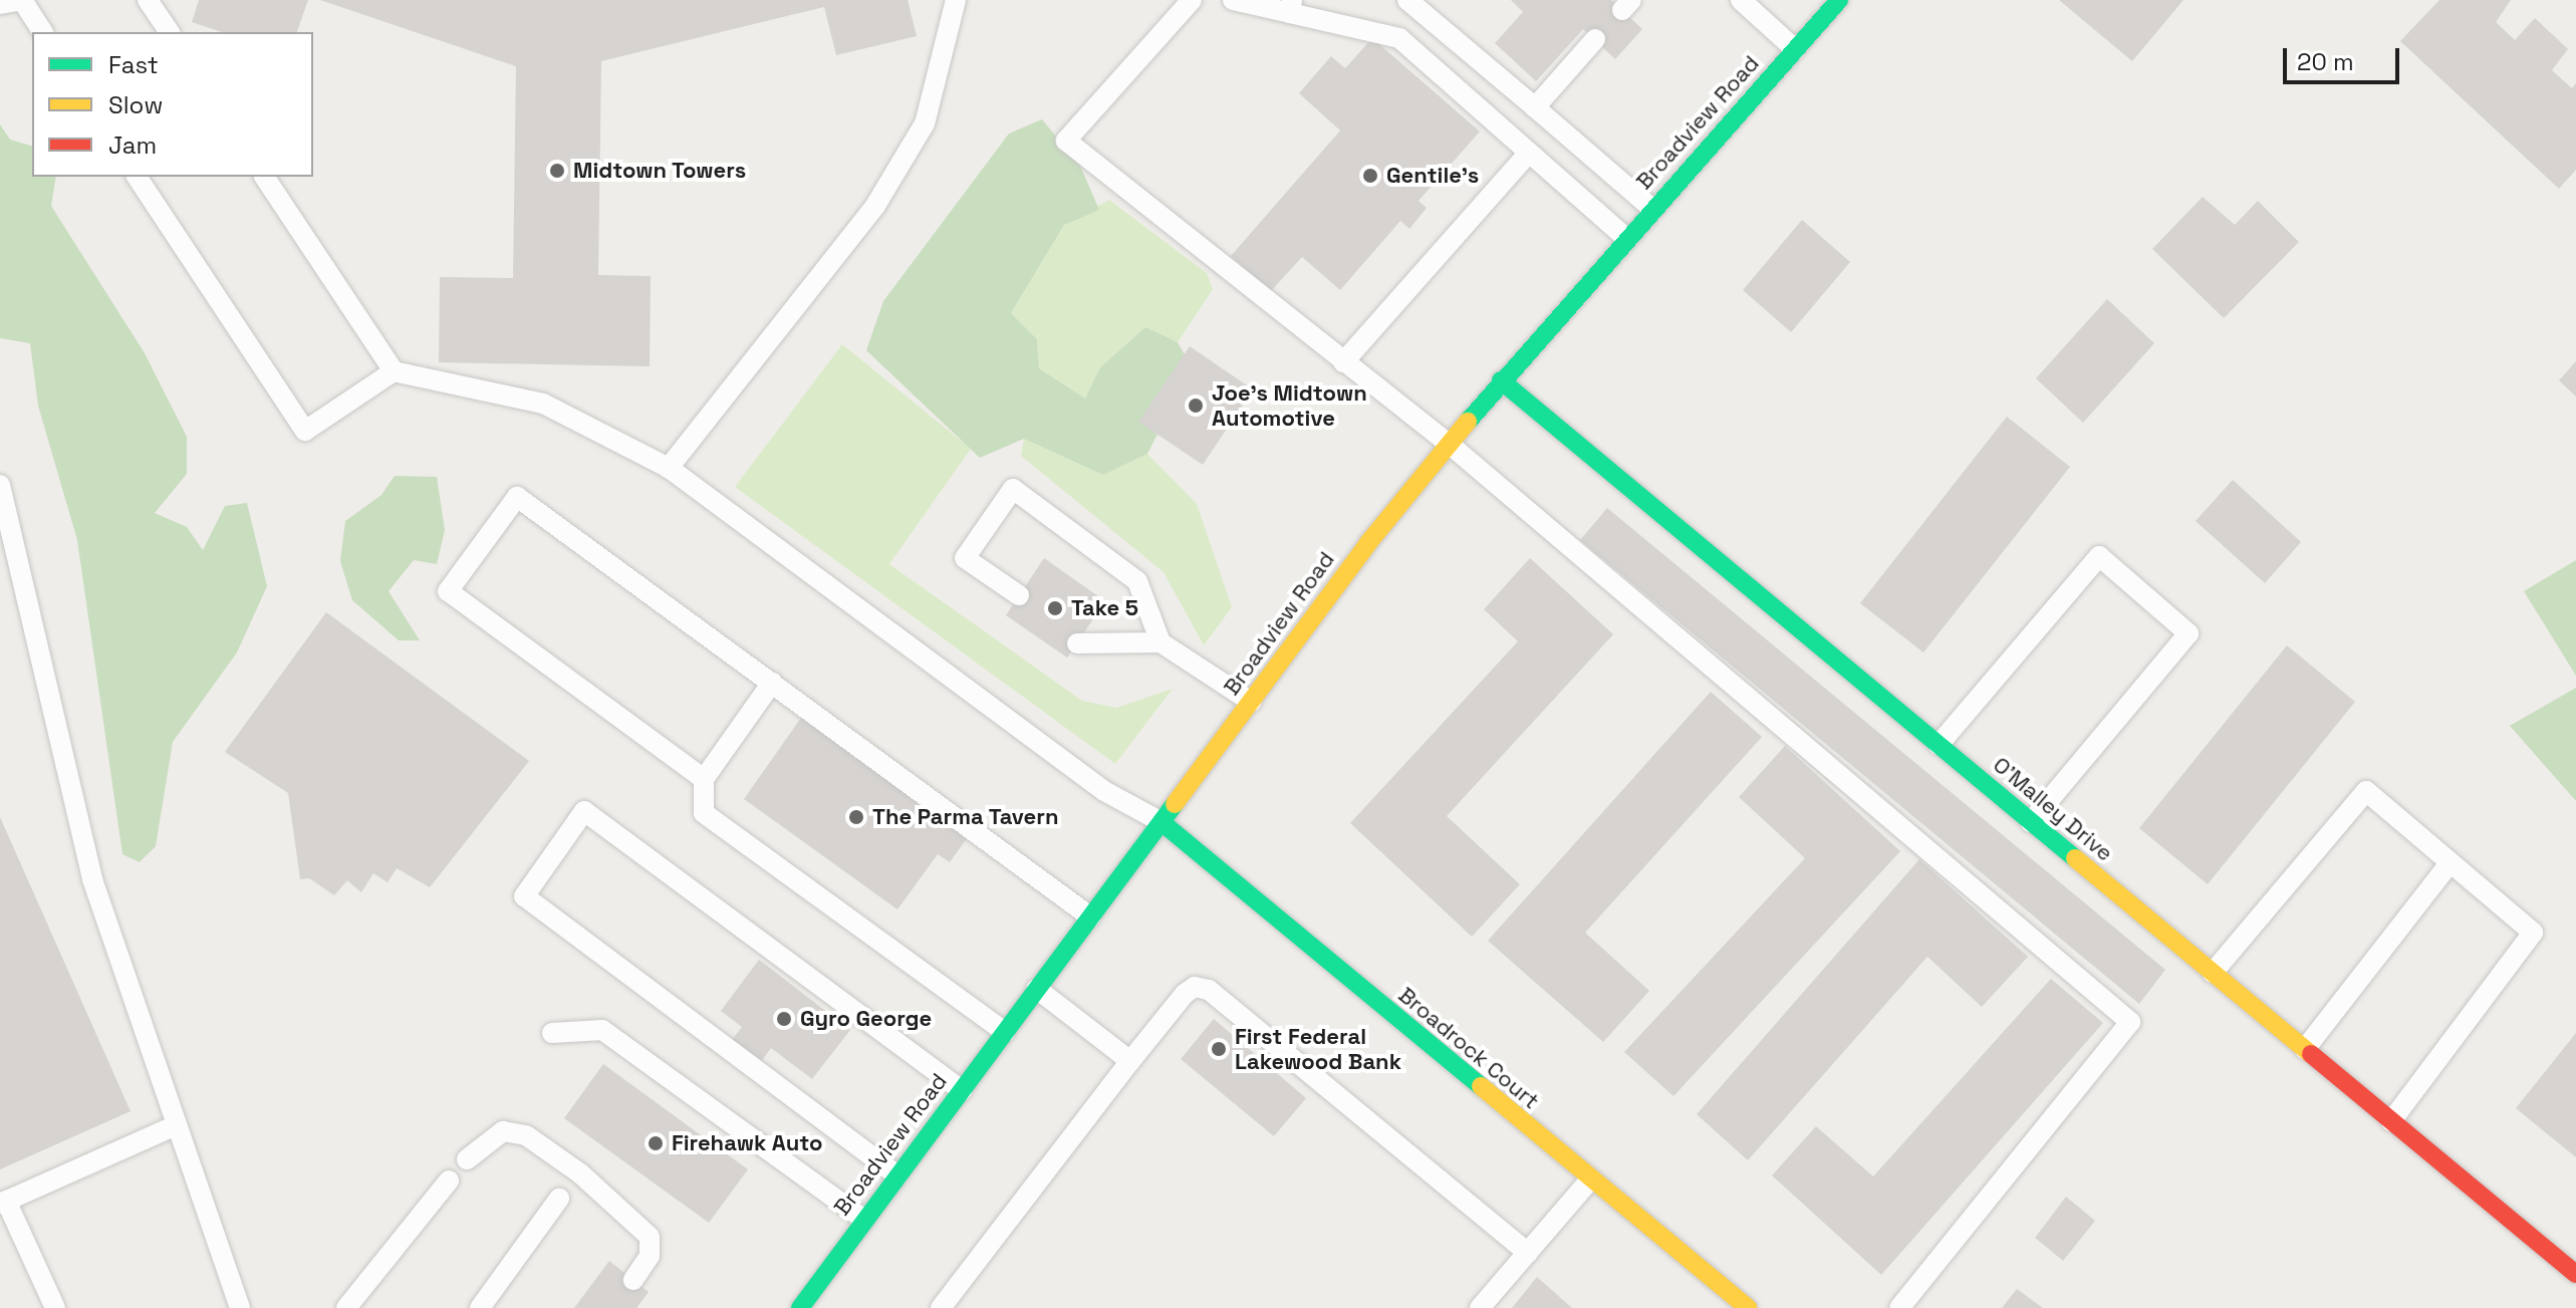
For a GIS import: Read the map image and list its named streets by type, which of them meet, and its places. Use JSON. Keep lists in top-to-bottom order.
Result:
{
  "streets": {
    "street": ["Broadview Road", "O'Malley Drive", "Broadrock Court"]
  },
  "crossings": [
    ["Broadview Road", "O'Malley Drive"],
    ["Broadview Road", "Broadrock Court"]
  ],
  "places": [
    "Midtown Towers",
    "Gentile's",
    "Joe's Midtown Automotive",
    "Take 5",
    "The Parma Tavern",
    "Gyro George",
    "First Federal Lakewood Bank",
    "Firehawk Auto"
  ],
  "legend": ["Fast", "Slow", "Jam"],
  "scale_bar": "20 m"
}
